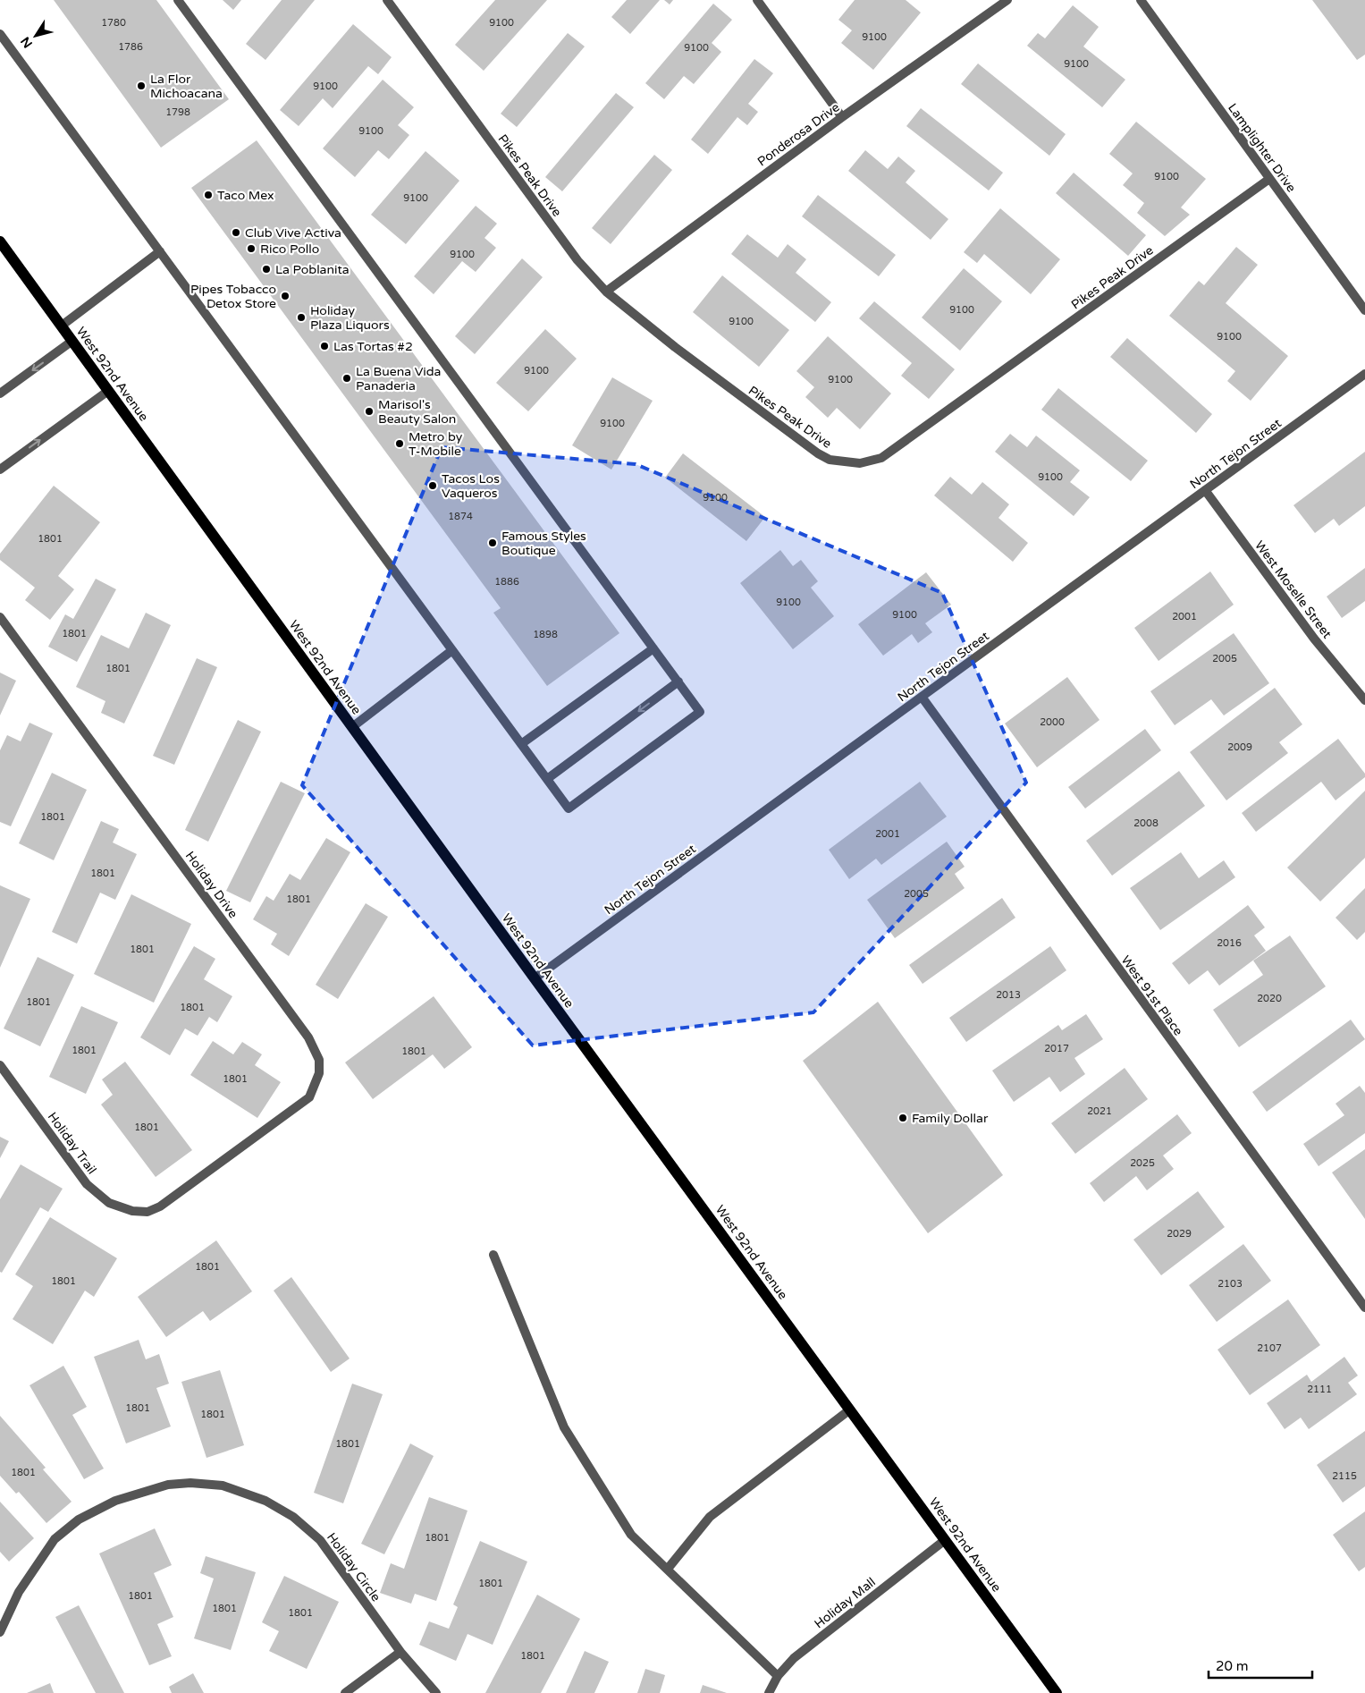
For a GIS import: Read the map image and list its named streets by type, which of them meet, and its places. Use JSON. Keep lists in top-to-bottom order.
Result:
{
  "streets": {
    "main road": ["West 92nd Avenue"],
    "street": [
      "Ponderosa Drive",
      "Lamplighter Drive",
      "Pikes Peak Drive",
      "North Tejon Street",
      "West Moselle Street",
      "Holiday Drive",
      "West 91st Place",
      "Holiday Trail",
      "Holiday Circle",
      "Holiday Mall"
    ]
  },
  "crossings": [
    ["Ponderosa Drive", "Pikes Peak Drive"],
    ["Lamplighter Drive", "Pikes Peak Drive"],
    ["West 92nd Avenue", "North Tejon Street"],
    ["West 92nd Avenue", "Holiday Mall"],
    ["North Tejon Street", "West Moselle Street"],
    ["North Tejon Street", "West 91st Place"],
    ["Holiday Drive", "Holiday Trail"]
  ],
  "places": [
    "La Flor Michoacana",
    "Taco Mex",
    "Club Vive Activa",
    "Rico Pollo",
    "La Poblanita",
    "Pipes Tobacco Detox Store",
    "Holiday Plaza Liquors",
    "Las Tortas #2",
    "La Buena Vida Panaderia",
    "Marisol's Beauty Salon",
    "Metro by T-Mobile",
    "Tacos Los Vaqueros",
    "Famous Styles Boutique",
    "Family Dollar"
  ],
  "house_numbers": [
    "1780",
    "9100",
    "9100",
    "1786",
    "9100",
    "9100",
    "9100",
    "1798",
    "9100",
    "9100",
    "9100",
    "9100",
    "9100",
    "9100",
    "9100",
    "9100",
    "9100",
    "9100",
    "9100",
    "9100",
    "1874",
    "1801",
    "1886",
    "9100",
    "9100",
    "2001",
    "1801",
    "1898",
    "2005",
    "1801",
    "2000",
    "2009",
    "1801",
    "2008",
    "2001",
    "1801",
    "2005",
    "1801",
    "2016",
    "1801",
    "2013",
    "2020",
    "1801",
    "1801",
    "2017",
    "1801",
    "1801",
    "1801",
    "2021",
    "1801",
    "2025",
    "2029",
    "1801",
    "1801",
    "2103",
    "2107",
    "2111",
    "1801",
    "1801",
    "1801",
    "1801",
    "2115",
    "1801",
    "1801",
    "1801",
    "1801",
    "1801",
    "1801"
  ],
  "scale_bar": "20 m",
  "north": "bottom left"
}
